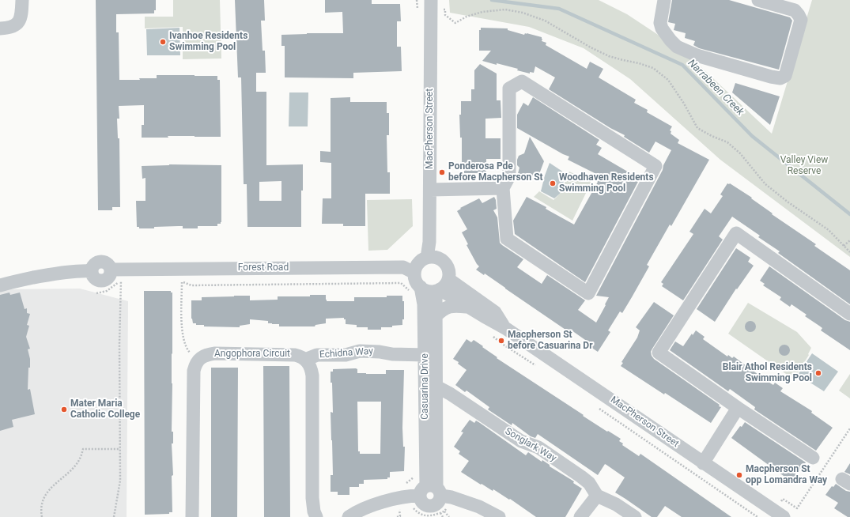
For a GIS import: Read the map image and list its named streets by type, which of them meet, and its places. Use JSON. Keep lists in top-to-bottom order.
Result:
{
  "streets": {
    "street": [
      "MacPherson Street",
      "Forest Road",
      "Echidna Way",
      "Angophora Circuit",
      "Casuarina Drive",
      "Songlark Way"
    ]
  },
  "crossings": [
    ["MacPherson Street", "Forest Road"],
    ["MacPherson Street", "Casuarina Drive"],
    ["Forest Road", "Casuarina Drive"],
    ["Echidna Way", "Angophora Circuit"],
    ["Echidna Way", "Casuarina Drive"],
    ["Casuarina Drive", "Songlark Way"]
  ],
  "water": ["Narrabeen Creek"],
  "parks": ["Valley View Reserve"],
  "places": [
    "Ivanhoe Residents Swimming Pool",
    "Ponderosa Pde before Macpherson St",
    "Woodhaven Residents Swimming Pool",
    "Macpherson St before Casuarina Dr",
    "Blair Athol Residents Swimming Pool",
    "Mater Maria Catholic College",
    "Macpherson St opp Lomandra Way"
  ]
}
